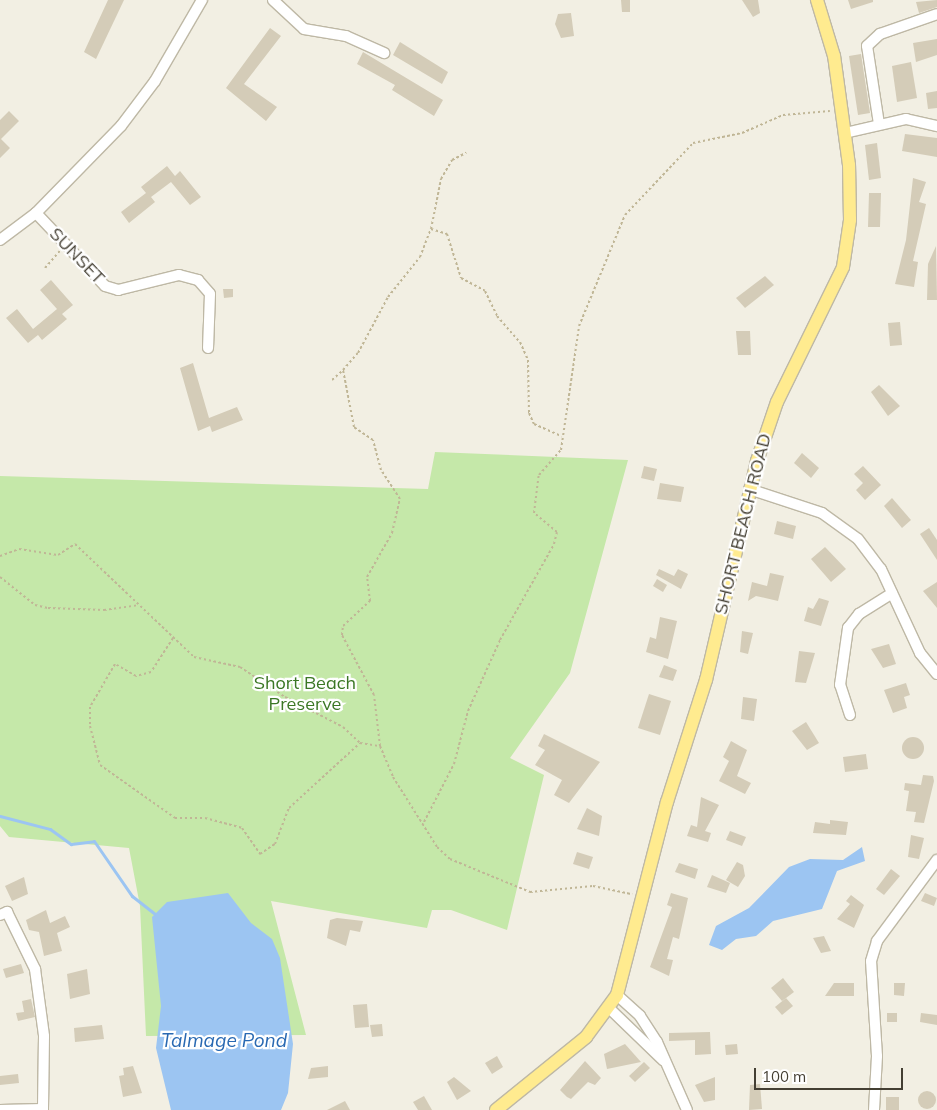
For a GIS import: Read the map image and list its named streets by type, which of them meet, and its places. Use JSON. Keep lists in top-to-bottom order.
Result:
{
  "streets": {
    "main road": ["SHORT BEACH ROAD"],
    "street": ["SUNSET"]
  },
  "water": ["Talmage Pond"],
  "parks": ["Short Beach Preserve"],
  "scale_bar": "100 m"
}
